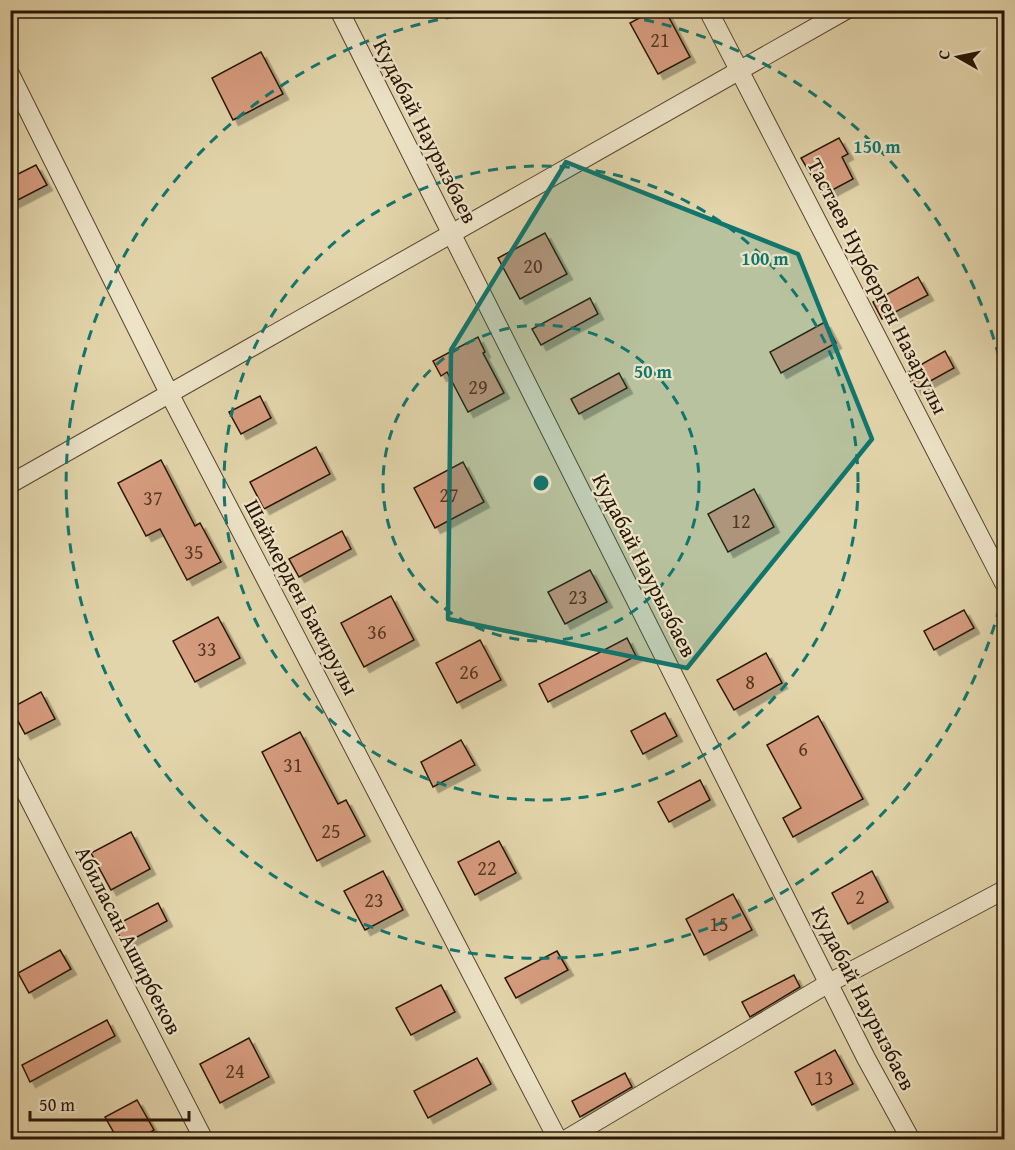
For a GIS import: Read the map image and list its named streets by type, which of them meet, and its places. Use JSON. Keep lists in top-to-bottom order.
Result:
{
  "streets": {
    "street": [
      "Кудабай Наурызбаев",
      "Тастаев Нурберген Назарулы",
      "Шаймерден Бакирулы",
      "Абиласан Аширбеков"
    ]
  },
  "house_numbers": [
    "21",
    "20",
    "29",
    "27",
    "37",
    "12",
    "35",
    "23",
    "36",
    "33",
    "26",
    "8",
    "6",
    "31",
    "25",
    "22",
    "2",
    "23",
    "15",
    "24",
    "13"
  ],
  "scale_bar": "50 m",
  "north": "left",
  "rings": ["150 m", "100 m", "50 m"]
}
